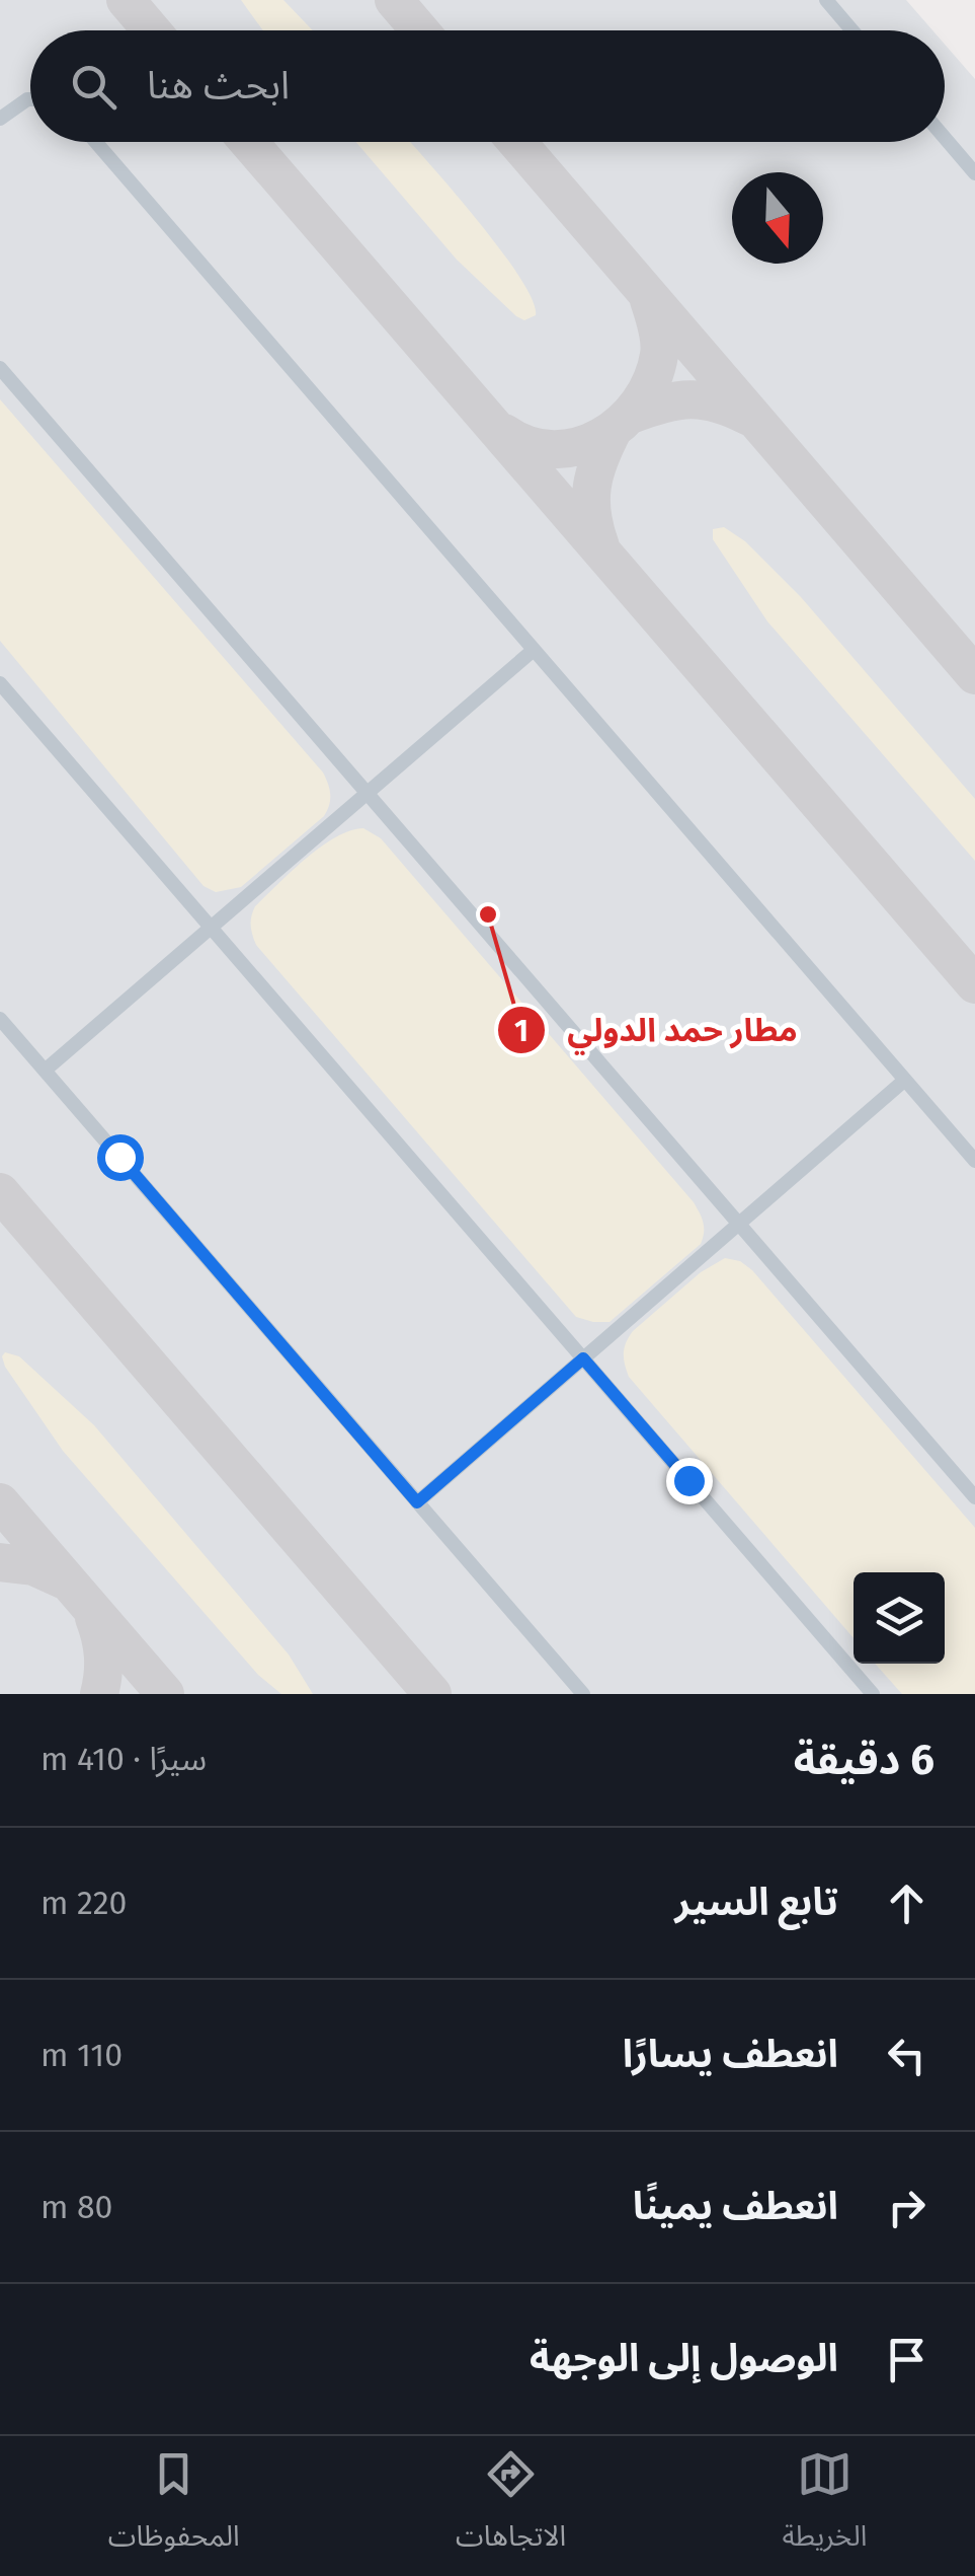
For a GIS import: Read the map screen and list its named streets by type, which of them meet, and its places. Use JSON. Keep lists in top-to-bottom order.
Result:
{
  "places": ["مطار حمد الدولي"],
  "north": "bottom",
  "page": {
    "search": "ابحث هنا",
    "heading": ["6 دقيقة", "سيرًا · 410 m"],
    "list": [
      ["تابع السير", "220 m"],
      ["انعطف يسارًا", "110 m"],
      ["انعطف يمينًا", "80 m"],
      "الوصول إلى الوجهة"
    ],
    "nav": ["الخريطة", "الاتجاهات", "المحفوظات"]
  }
}
